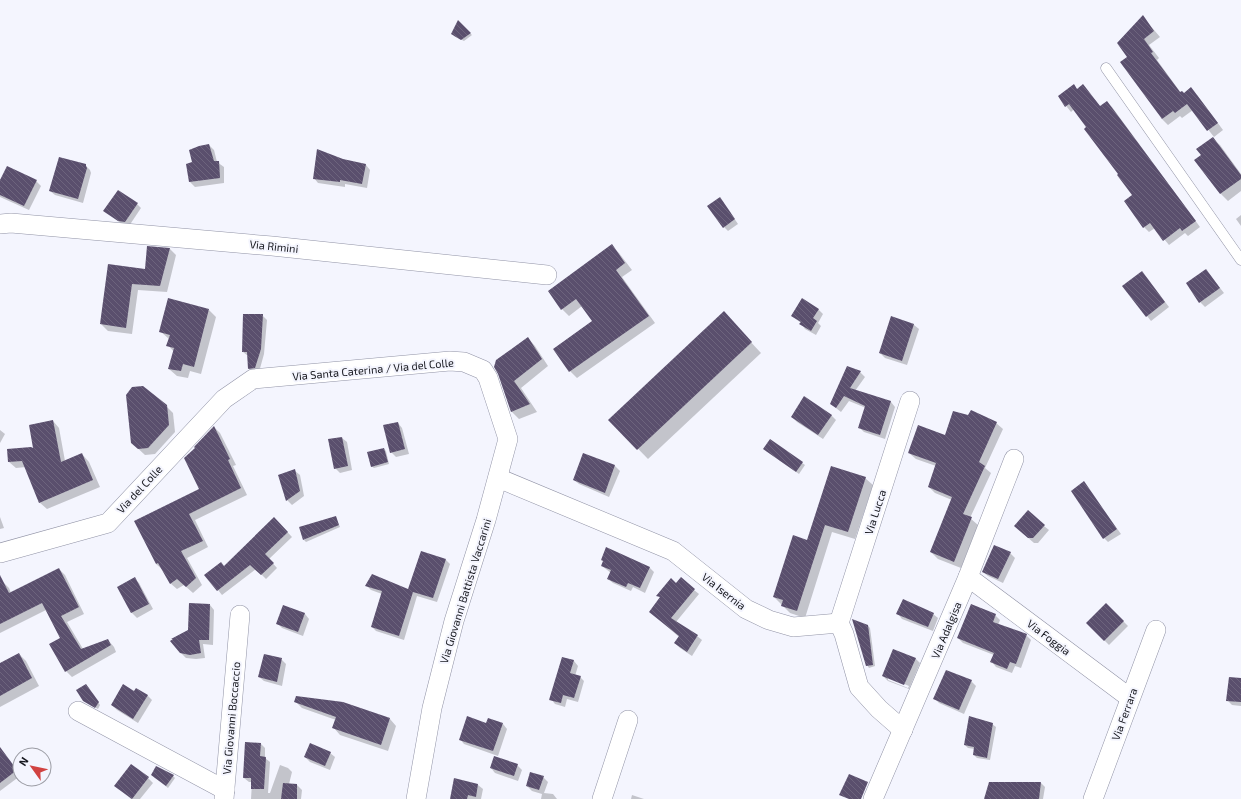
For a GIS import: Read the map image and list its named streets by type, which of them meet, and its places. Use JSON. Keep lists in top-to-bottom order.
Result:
{
  "streets": {
    "street": [
      "Via Rimini",
      "Via Santa Caterina / Via del Colle",
      "Via del Colle",
      "Via Lucca",
      "Via Giovanni Battista Vaccarini",
      "Via Isernia",
      "Via Adalgisa",
      "Via Foggia",
      "Via Ferrara",
      "Via Giovanni Boccaccio"
    ]
  },
  "crossings": [
    ["Via Santa Caterina / Via del Colle", "Via del Colle"],
    ["Via Santa Caterina / Via del Colle", "Via Giovanni Battista Vaccarini"],
    ["Via Santa Caterina / Via del Colle", "Via Isernia"],
    ["Via Lucca", "Via Isernia"],
    ["Via Giovanni Battista Vaccarini", "Via Isernia"],
    ["Via Adalgisa", "Via Foggia"],
    ["Via Foggia", "Via Ferrara"]
  ],
  "north": "top left"
}
